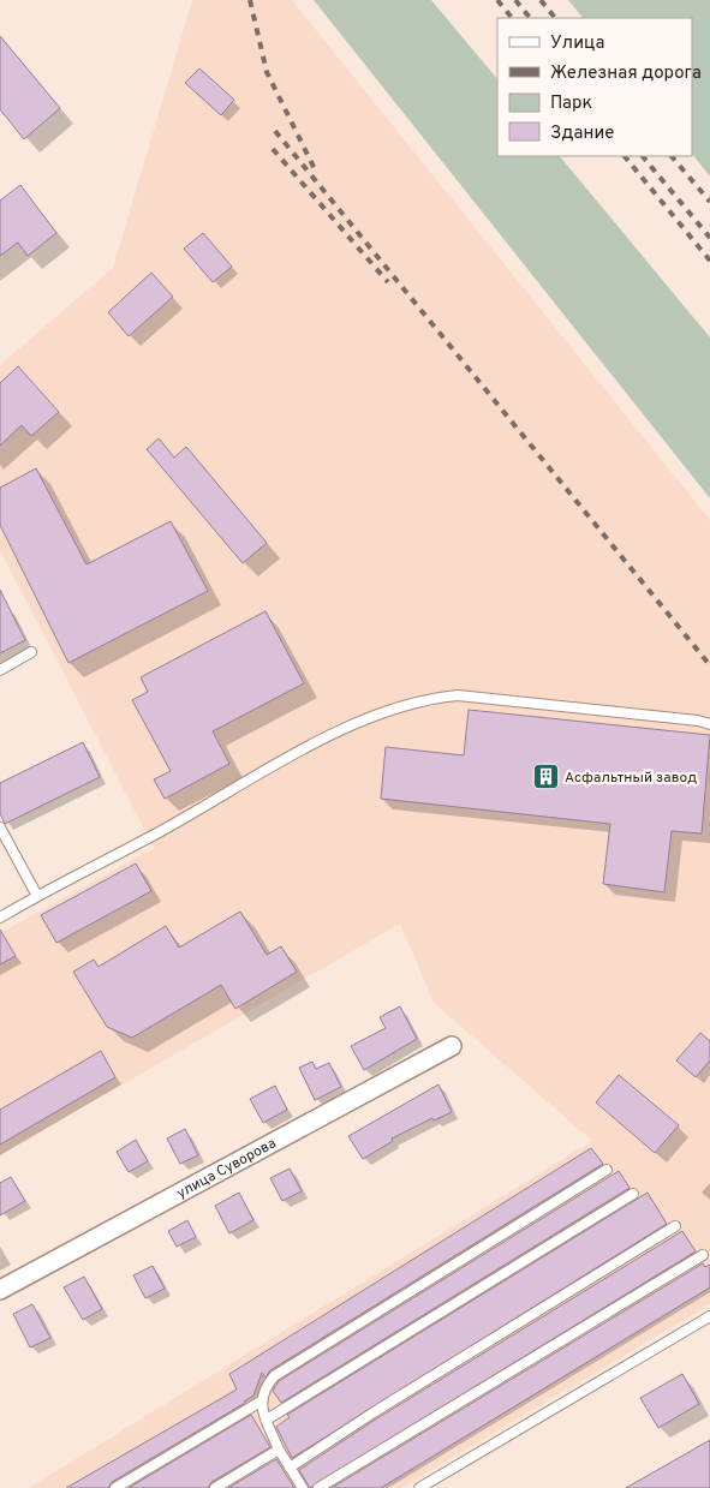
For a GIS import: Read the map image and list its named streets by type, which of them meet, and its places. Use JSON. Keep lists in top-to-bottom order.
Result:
{
  "streets": {
    "street": ["улица Суворова"]
  },
  "places": {
    "building": ["Асфальтный завод"]
  },
  "legend": [
    "Улица",
    "Железная дорога",
    "Парк",
    "Здание"
  ]
}
